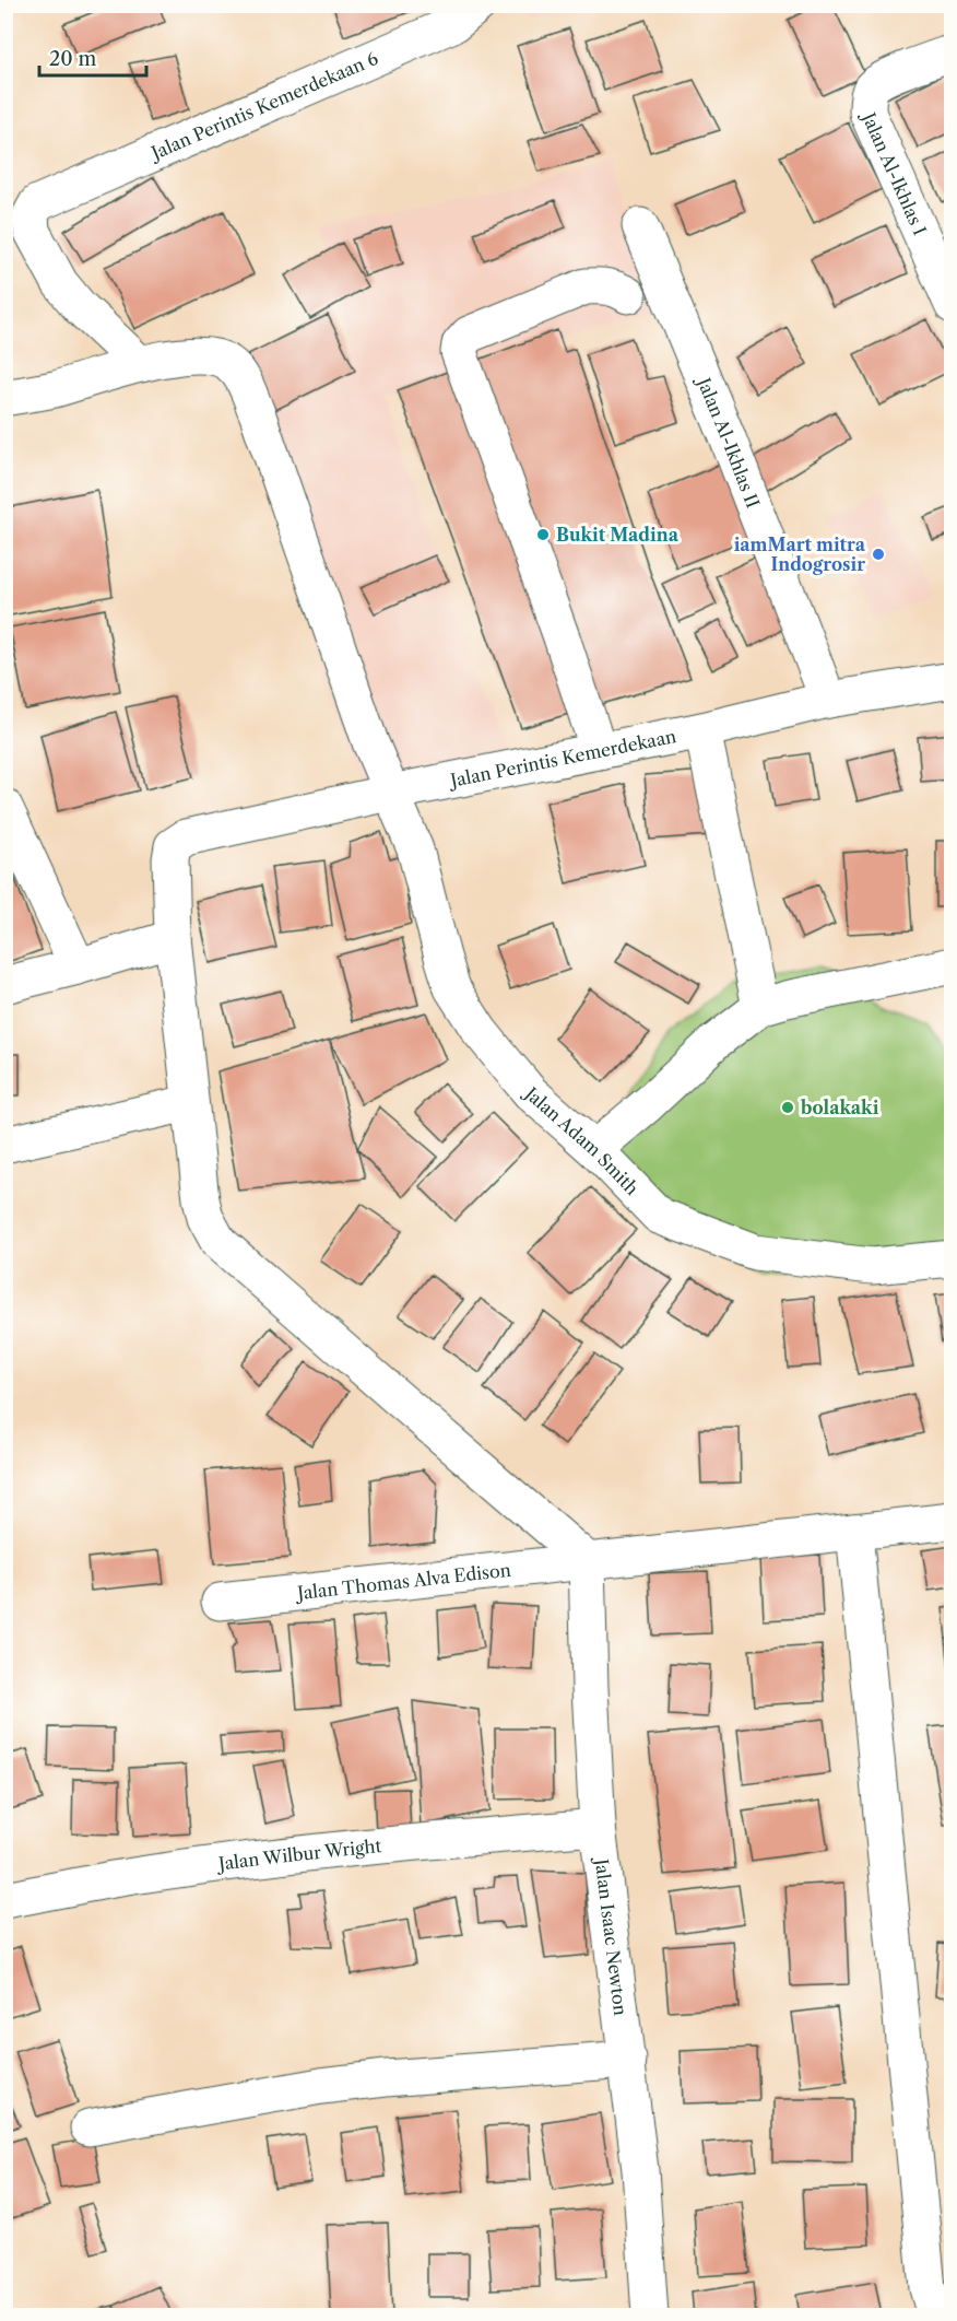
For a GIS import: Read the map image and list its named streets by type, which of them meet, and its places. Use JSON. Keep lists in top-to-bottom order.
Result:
{
  "streets": {
    "street": [
      "Jalan Perintis Kemerdekaan 6",
      "Jalan Al-Ikhlas I",
      "Jalan Al-Ikhlas II",
      "Jalan Perintis Kemerdekaan",
      "Jalan Adam Smith",
      "Jalan Thomas Alva Edison",
      "Jalan Wilbur Wright",
      "Jalan Isaac Newton"
    ]
  },
  "crossings": [
    ["Jalan Perintis Kemerdekaan 6", "Jalan Adam Smith"],
    ["Jalan Al-Ikhlas II", "Jalan Perintis Kemerdekaan"],
    ["Jalan Perintis Kemerdekaan", "Jalan Adam Smith"],
    ["Jalan Thomas Alva Edison", "Jalan Isaac Newton"],
    ["Jalan Wilbur Wright", "Jalan Isaac Newton"]
  ],
  "places": ["Bukit Madina", "iamMart mitra Indogrosir", "bolakaki"],
  "scale_bar": "20 m"
}
